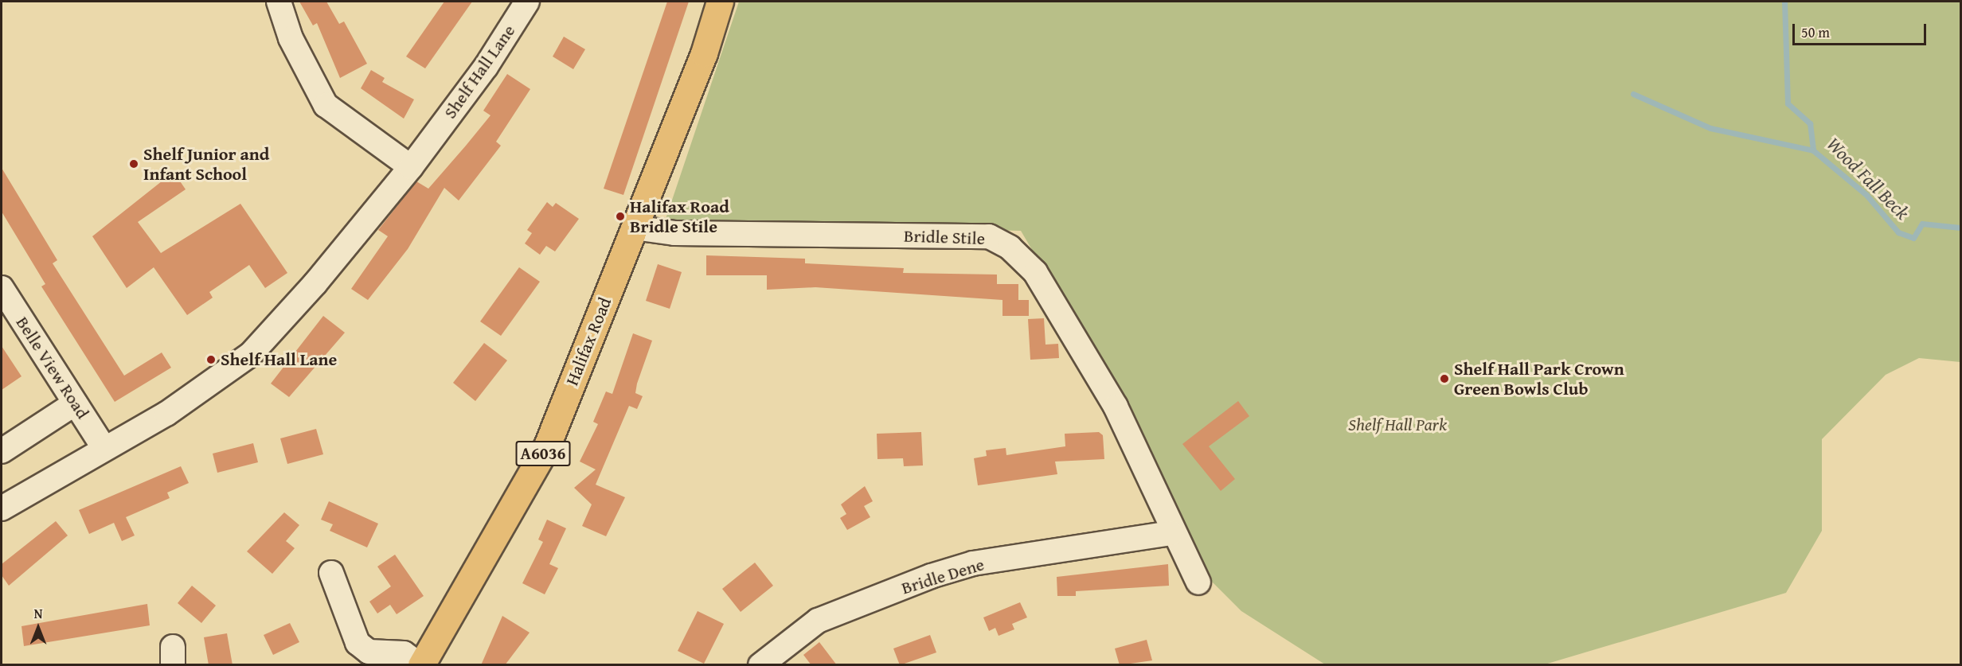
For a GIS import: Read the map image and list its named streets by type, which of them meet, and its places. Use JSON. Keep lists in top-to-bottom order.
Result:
{
  "streets": {
    "highway": ["Halifax Road", "A6036"],
    "street": [
      "Shelf Hall Lane",
      "Bridle Stile",
      "Belle View Road",
      "Bridle Dene"
    ]
  },
  "crossings": [
    ["Shelf Hall Lane", "Belle View Road"],
    ["Bridle Stile", "Halifax Road"],
    ["Bridle Stile", "Bridle Dene"]
  ],
  "water": ["Wood Fall Beck"],
  "parks": ["Shelf Hall Park"],
  "places": [
    "Shelf Junior and Infant School",
    "Halifax Road Bridle Stile",
    "Shelf Hall Lane",
    "Shelf Hall Park Crown Green Bowls Club"
  ],
  "scale_bar": "50 m",
  "north": "top"
}
